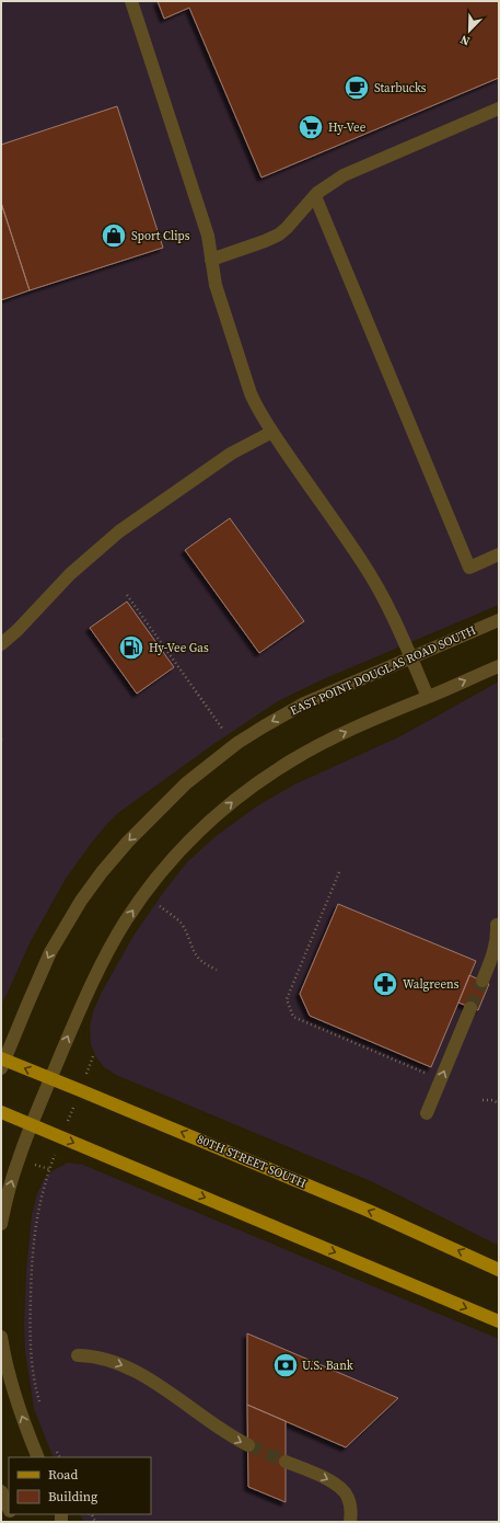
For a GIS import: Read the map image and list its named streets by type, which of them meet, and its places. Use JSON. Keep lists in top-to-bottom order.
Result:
{
  "streets": {
    "main road": ["80TH STREET SOUTH"],
    "street": ["EAST POINT DOUGLAS ROAD SOUTH"]
  },
  "crossings": [
    ["EAST POINT DOUGLAS ROAD SOUTH", "80TH STREET SOUTH"]
  ],
  "places": {
    "cafe": ["Starbucks"],
    "supermarket": ["Hy-Vee"],
    "shop": ["Sport Clips"],
    "fuel station": ["Hy-Vee Gas"],
    "pharmacy": ["Walgreens"],
    "bank": ["U.S. Bank"]
  },
  "legend": ["Road", "Building"],
  "north": "bottom left"
}
